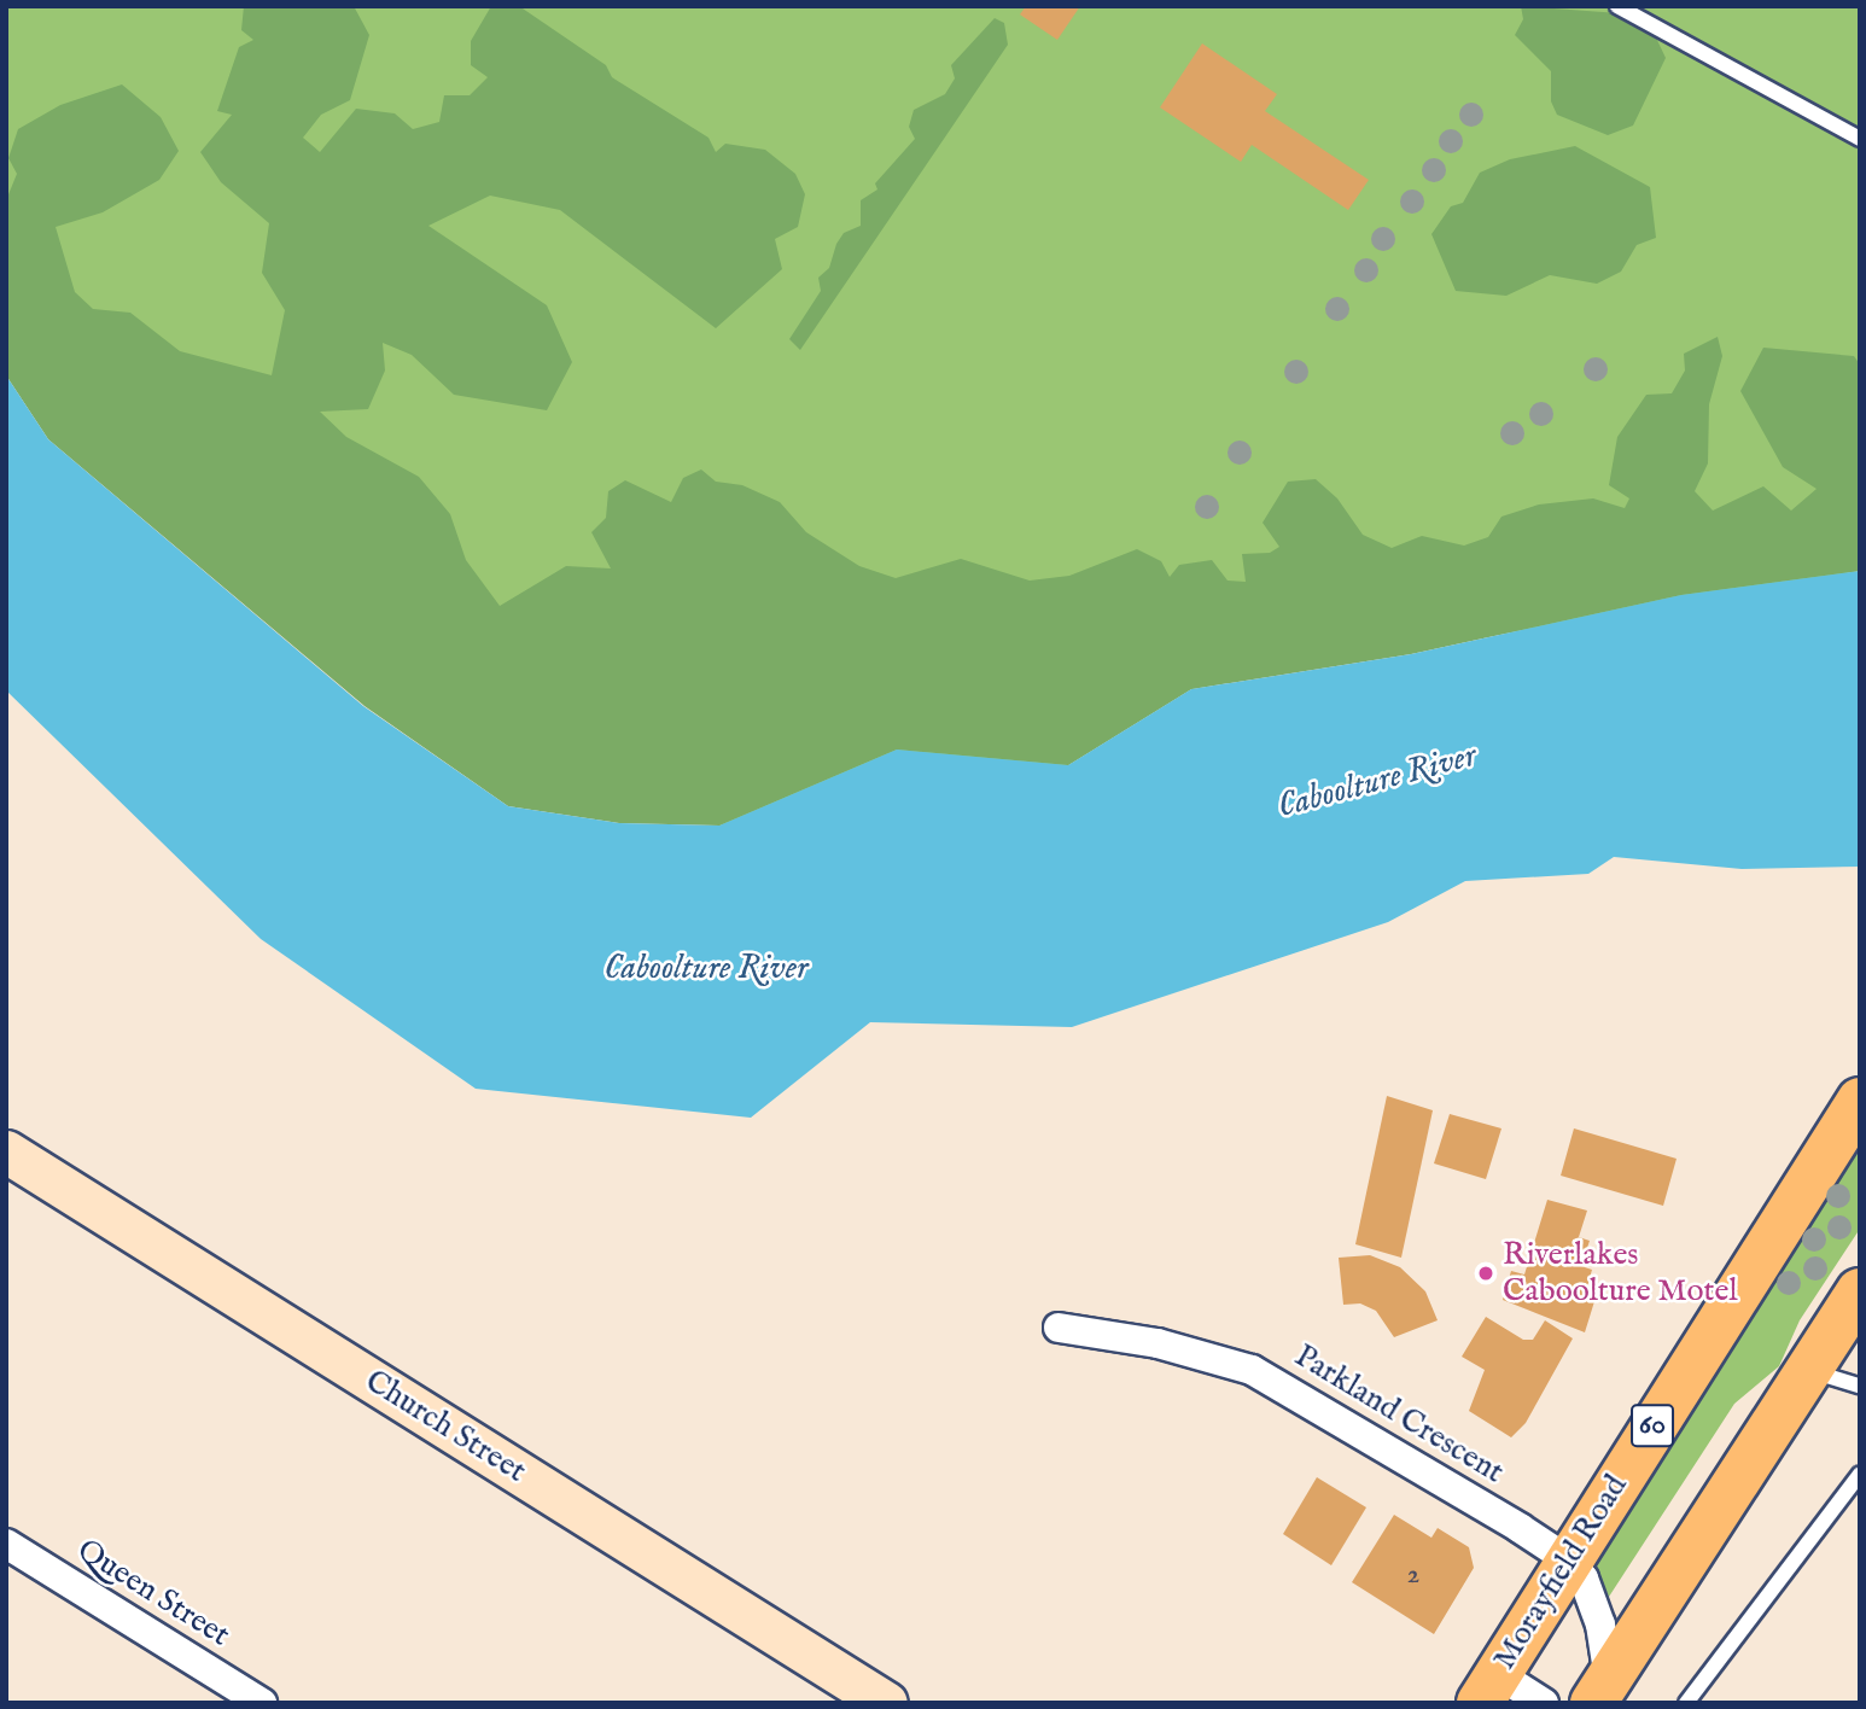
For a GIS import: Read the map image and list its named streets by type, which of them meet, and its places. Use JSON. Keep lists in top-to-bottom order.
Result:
{
  "streets": {
    "main road": ["60", "Morayfield Road"],
    "street": ["Parkland Crescent", "Church Street", "Queen Street"]
  },
  "crossings": [
    ["Parkland Crescent", "Morayfield Road"]
  ],
  "water": ["Caboolture River"],
  "places": ["Riverlakes Caboolture Motel"],
  "house_numbers": ["2"]
}
